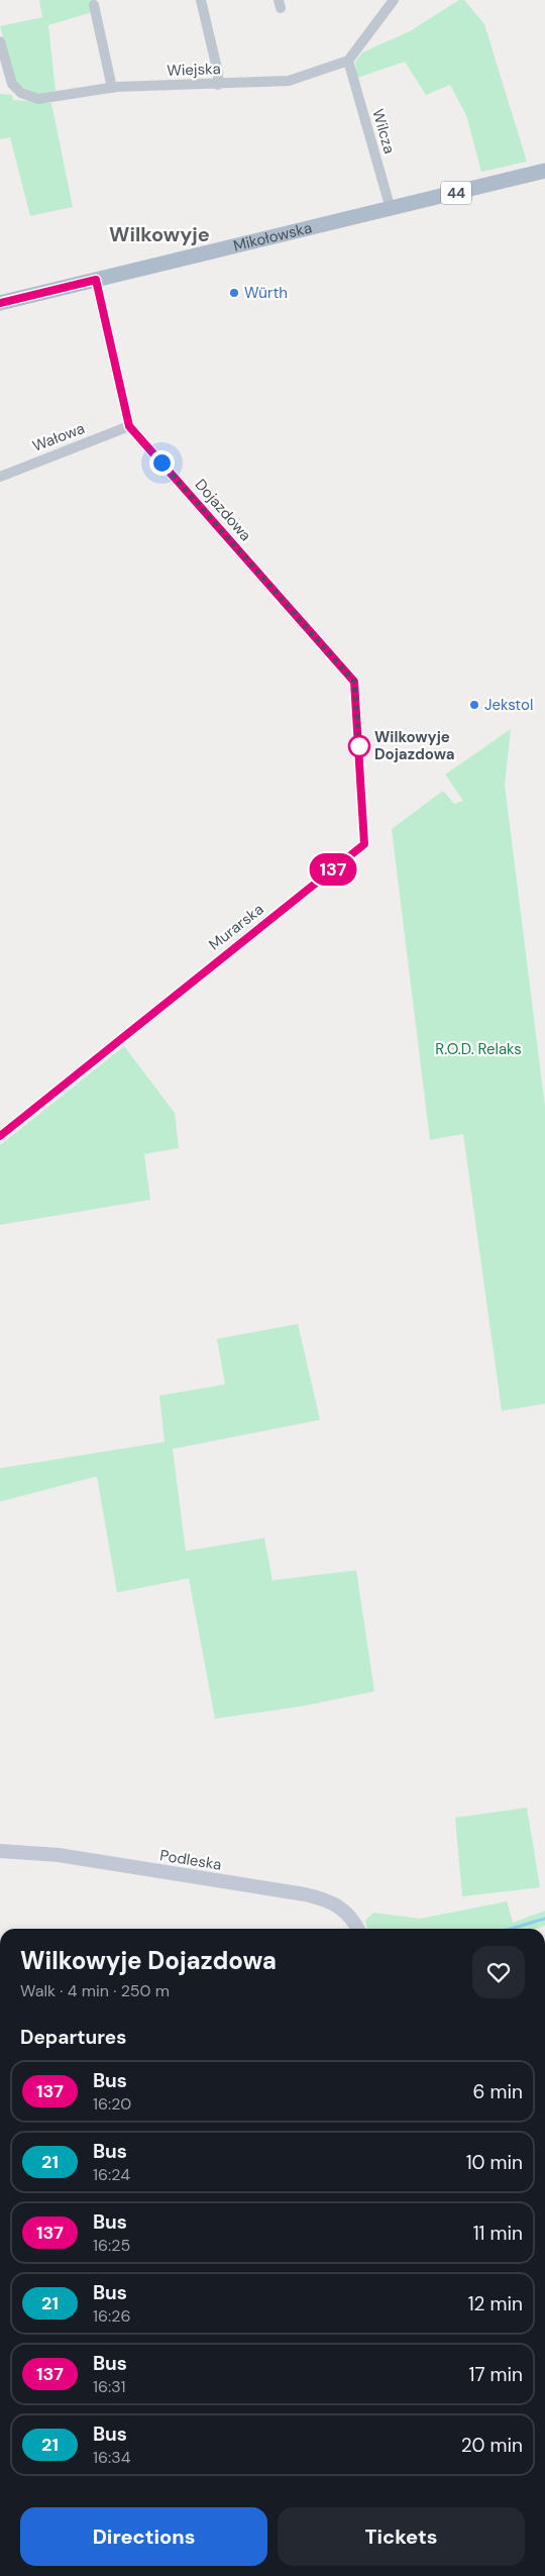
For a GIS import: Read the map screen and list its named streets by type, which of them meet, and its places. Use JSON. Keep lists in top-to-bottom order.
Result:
{
  "streets": {
    "main road": ["44", "Mikołowska"],
    "street": [
      "Wiejska",
      "Wilcza",
      "Wałowa",
      "Dojazdowa",
      "Murarska",
      "Podleska"
    ]
  },
  "crossings": [
    ["Wiejska", "Wilcza"],
    ["Wilcza", "Mikołowska"],
    ["Mikołowska", "Dojazdowa"],
    ["Wałowa", "Dojazdowa"],
    ["Dojazdowa", "Murarska"]
  ],
  "districts": ["Wilkowyje"],
  "parks": ["R.O.D. Relaks"],
  "places": ["Würth", "Jekstol", "Wilkowyje Dojazdowa"],
  "lines": ["bus line 137"],
  "page": {
    "on_map": "137",
    "heading": [
      ["Wilkowyje Dojazdowa", "Walk · 4 min · 250 m"],
      "Departures"
    ],
    "list": [
      {
        "mark": "137",
        "name": "Bus",
        "note": "16:20",
        "value": "6 min"
      },
      {
        "mark": "21",
        "name": "Bus",
        "note": "16:24",
        "value": "10 min"
      },
      {
        "mark": "137",
        "name": "Bus",
        "note": "16:25",
        "value": "11 min"
      },
      {
        "mark": "21",
        "name": "Bus",
        "note": "16:26",
        "value": "12 min"
      },
      {
        "mark": "137",
        "name": "Bus",
        "note": "16:31",
        "value": "17 min"
      },
      {
        "mark": "21",
        "name": "Bus",
        "note": "16:34",
        "value": "20 min"
      }
    ],
    "buttons": ["Directions", "Tickets"]
  }
}
